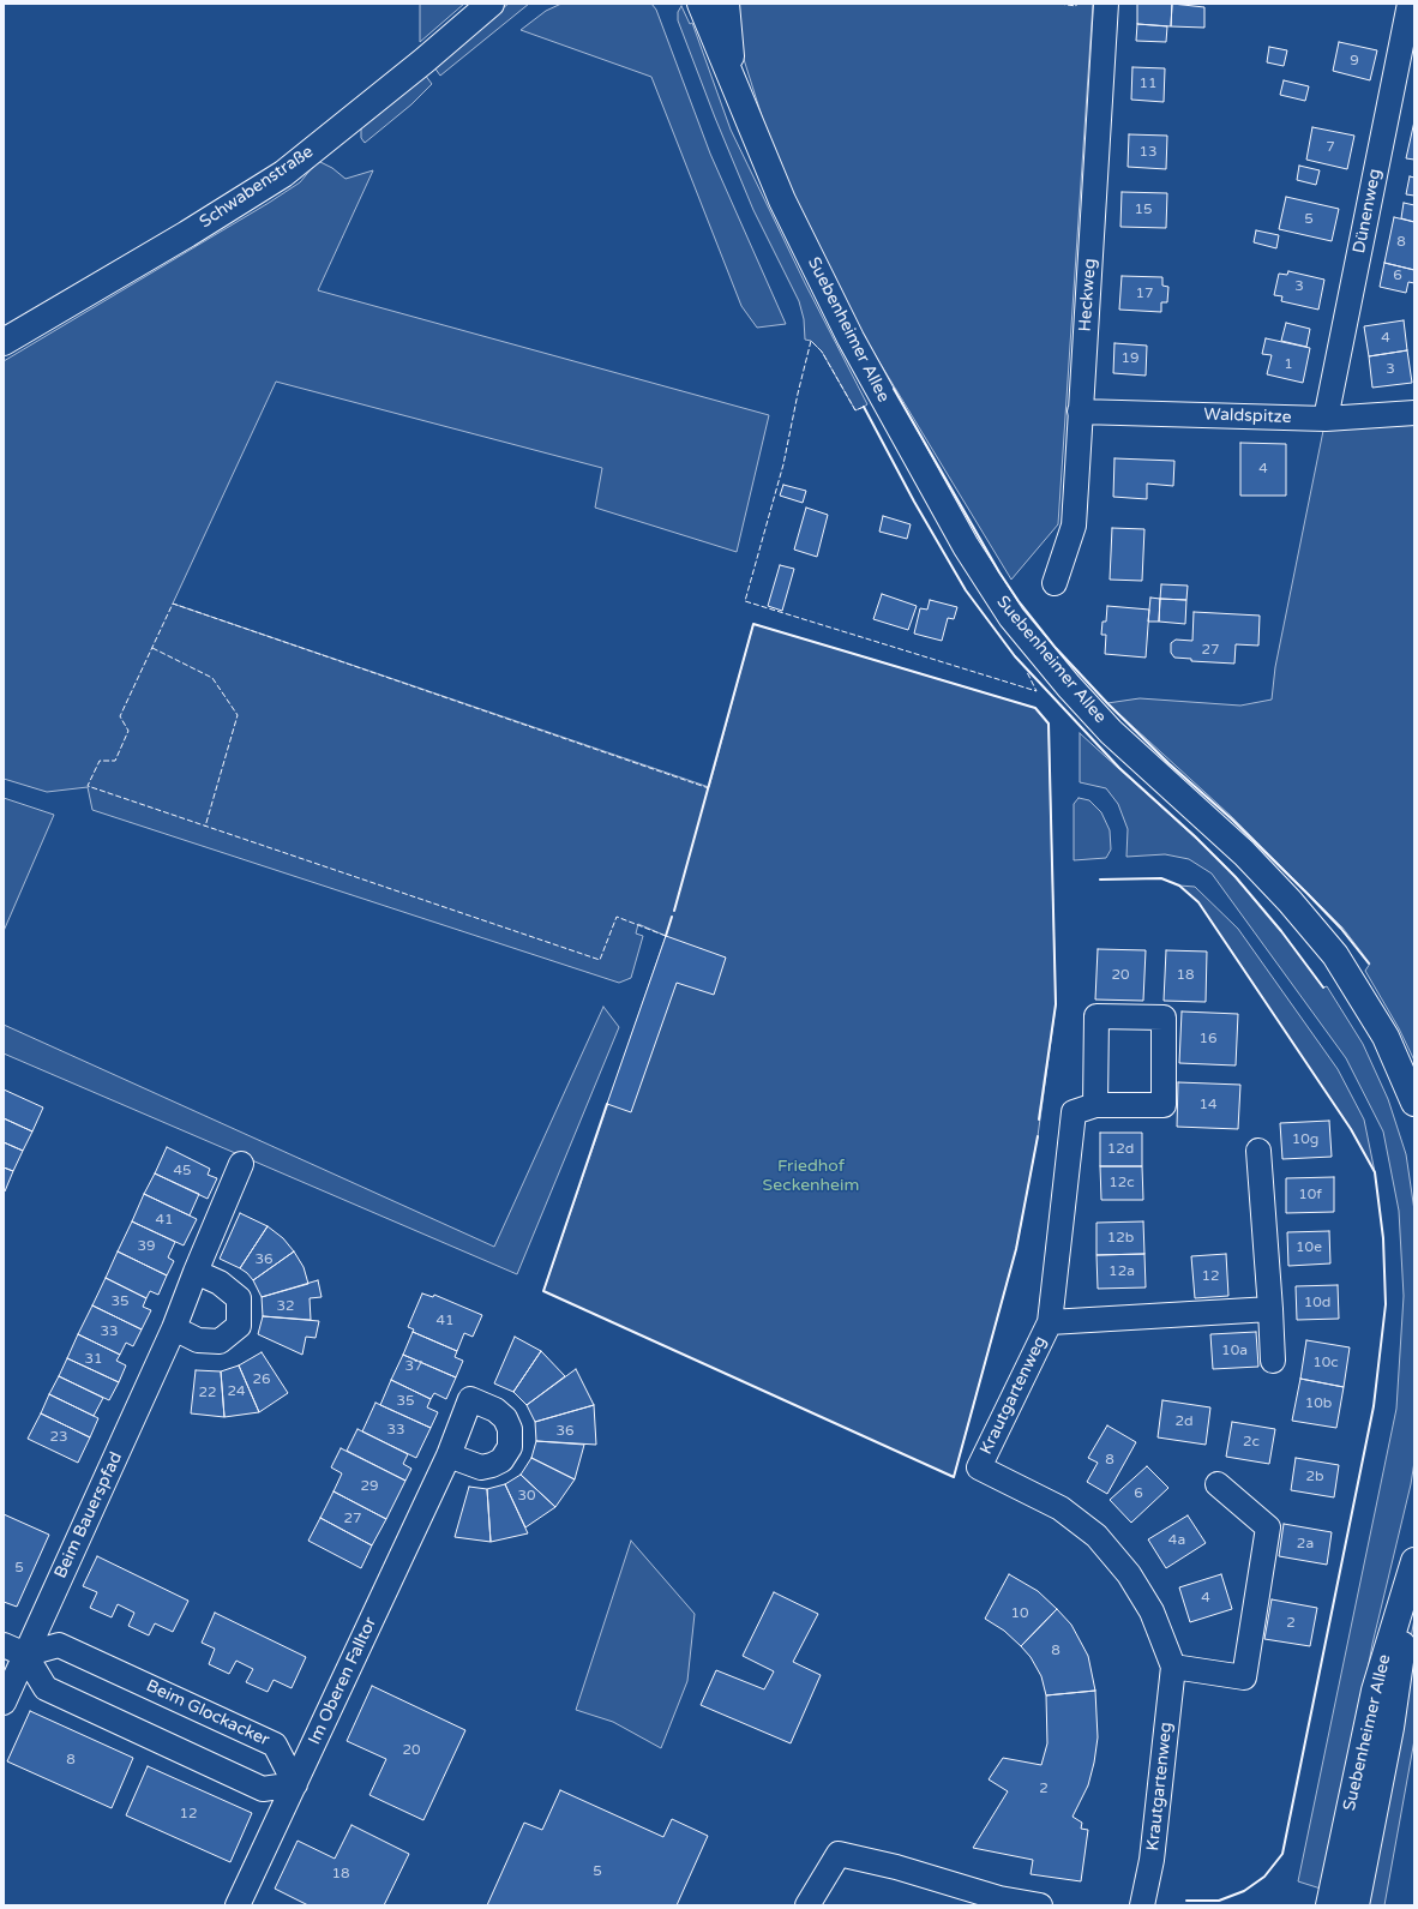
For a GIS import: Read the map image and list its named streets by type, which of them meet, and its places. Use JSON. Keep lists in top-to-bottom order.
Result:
{
  "streets": {
    "main road": ["Schwabenstraße", "Suebenheimer Allee"],
    "street": [
      "Dünenweg",
      "Heckweg",
      "Waldspitze",
      "Krautgartenweg",
      "Beim Bauerspfad",
      "Im Oberen Falltor",
      "Beim Glockacker"
    ]
  },
  "crossings": [
    ["Dünenweg", "Waldspitze"],
    ["Heckweg", "Waldspitze"],
    ["Beim Bauerspfad", "Beim Glockacker"],
    ["Im Oberen Falltor", "Beim Glockacker"]
  ],
  "parks": ["Friedhof Seckenheim"],
  "house_numbers": [
    "9",
    "11",
    "7",
    "13",
    "15",
    "5",
    "8",
    "6",
    "3",
    "17",
    "4",
    "19",
    "1",
    "3",
    "4",
    "27",
    "20",
    "18",
    "16",
    "14",
    "10g",
    "12d",
    "45",
    "12c",
    "10f",
    "41",
    "12b",
    "39",
    "10e",
    "36",
    "12a",
    "12",
    "35",
    "10d",
    "32",
    "41",
    "33",
    "10a",
    "31",
    "10c",
    "37",
    "26",
    "24",
    "22",
    "35",
    "10b",
    "2d",
    "33",
    "36",
    "23",
    "2c",
    "8",
    "2b",
    "29",
    "6",
    "30",
    "27",
    "4a",
    "2a",
    "5",
    "4",
    "10",
    "2",
    "8",
    "20",
    "8",
    "2",
    "12",
    "5",
    "18"
  ]
}
